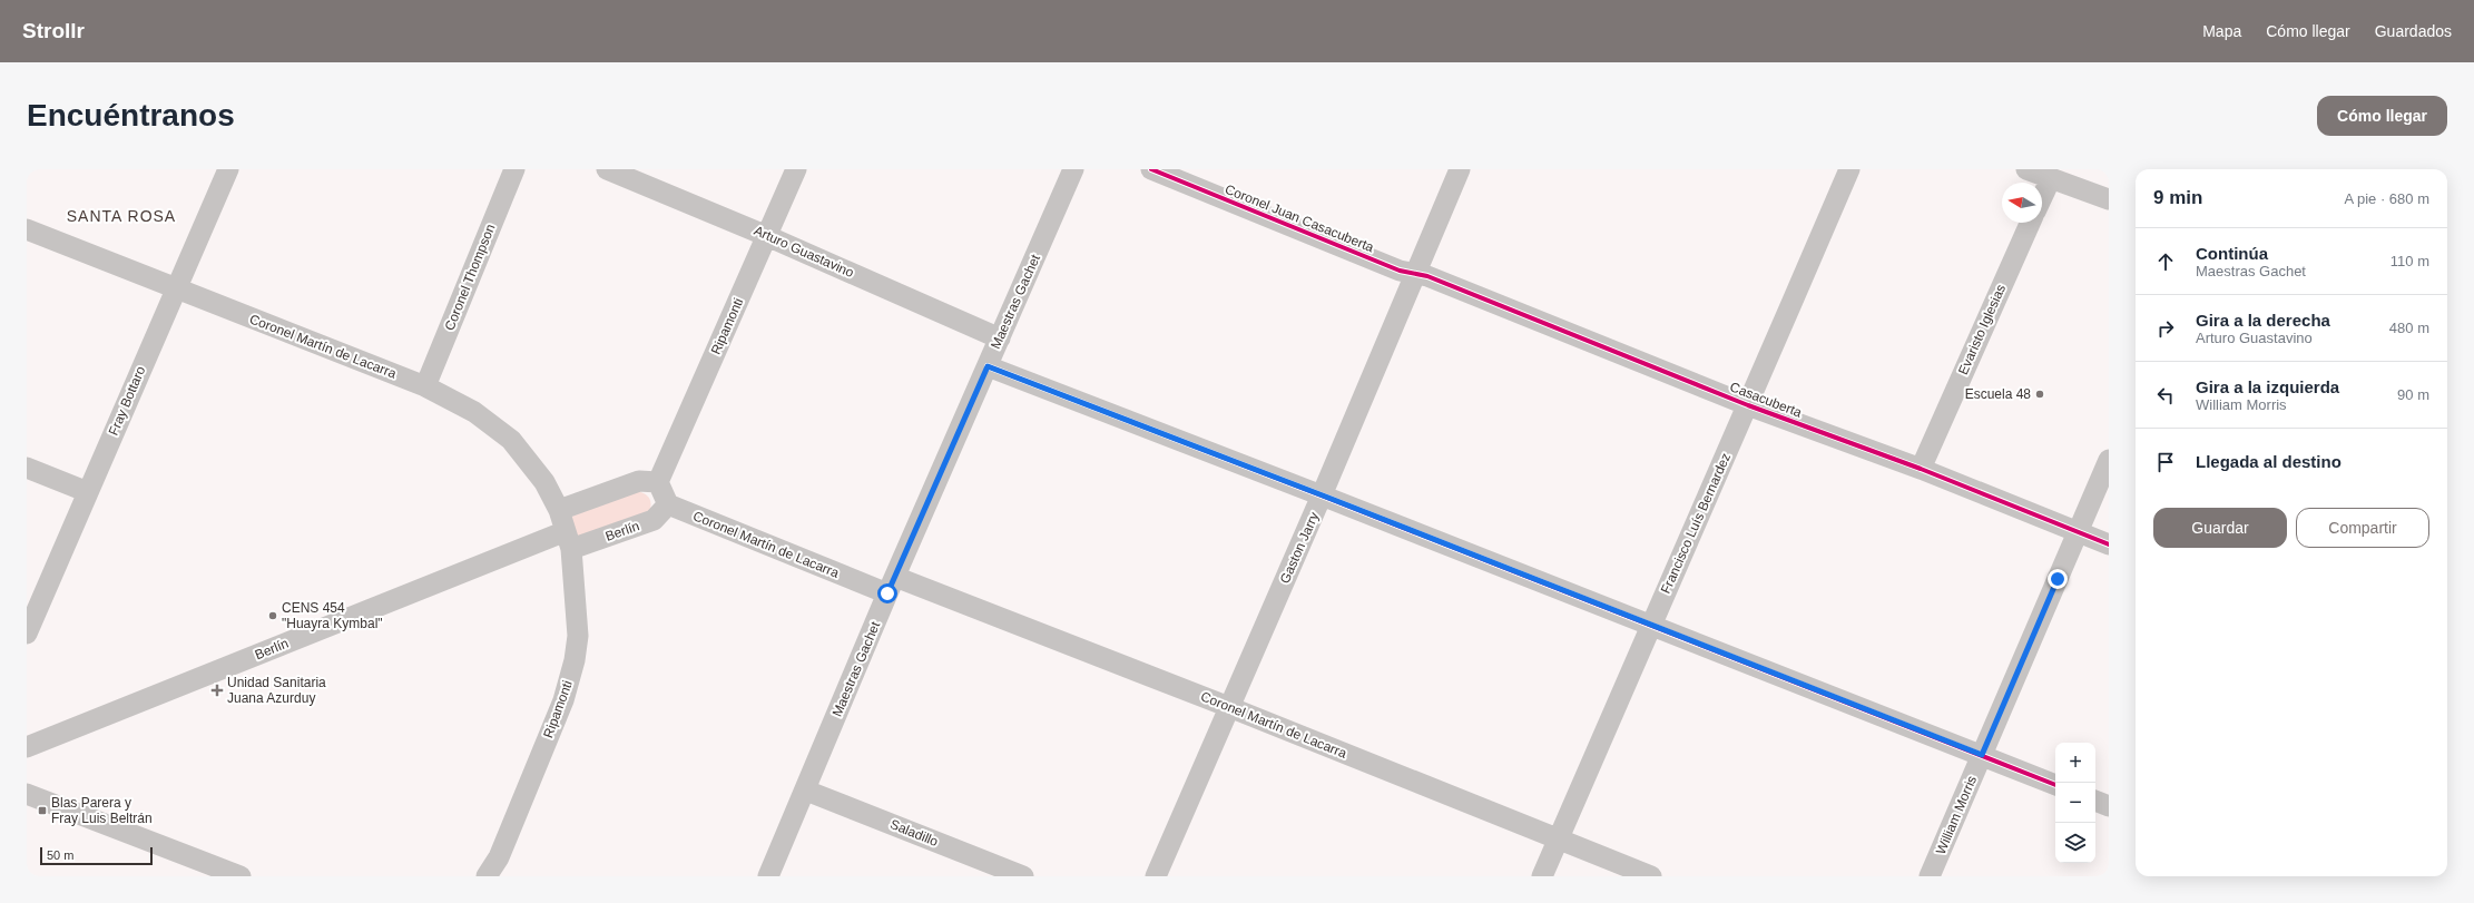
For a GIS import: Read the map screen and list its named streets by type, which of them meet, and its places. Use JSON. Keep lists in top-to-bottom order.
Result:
{
  "streets": {
    "street": [
      "Coronel Juan Casacuberta",
      "Arturo Guastavino",
      "Coronel Thompson",
      "Maestras Gachet",
      "Ripamonti",
      "Evaristo Iglesias",
      "Coronel Martín de Lacarra",
      "Casacuberta",
      "Fray Bottaro",
      "Francisco Luís Bernardez",
      "Berlín",
      "Gaston Jarry",
      "William Morris",
      "Saladillo"
    ]
  },
  "crossings": [
    ["Coronel Juan Casacuberta", "Casacuberta"],
    ["Coronel Juan Casacuberta", "Gaston Jarry"],
    ["Arturo Guastavino", "Maestras Gachet"],
    ["Arturo Guastavino", "Ripamonti"],
    ["Coronel Thompson", "Coronel Martín de Lacarra"],
    ["Maestras Gachet", "Coronel Martín de Lacarra"],
    ["Maestras Gachet", "Saladillo"],
    ["Ripamonti", "Coronel Martín de Lacarra"],
    ["Ripamonti", "Berlín"],
    ["Evaristo Iglesias", "Casacuberta"],
    ["Coronel Martín de Lacarra", "Fray Bottaro"],
    ["Coronel Martín de Lacarra", "Francisco Luís Bernardez"],
    ["Coronel Martín de Lacarra", "Berlín"],
    ["Coronel Martín de Lacarra", "Gaston Jarry"],
    ["Casacuberta", "Francisco Luís Bernardez"],
    ["Casacuberta", "Gaston Jarry"],
    ["Casacuberta", "William Morris"]
  ],
  "districts": ["SANTA ROSA"],
  "places": {
    "other": ["Escuela 48", "CENS 454 \"Huayra Kymbal\""],
    "health": ["Unidad Sanitaria Juana Azurduy"],
    "transit": ["Blas Parera y Fray Luis Beltrán"]
  },
  "scale_bar": "50 m",
  "north": "left",
  "page": {
    "header": "Strollr",
    "nav": ["Mapa", "Cómo llegar", "Guardados"],
    "buttons": [
      "Cómo llegar",
      ["Guardar", "Compartir"]
    ],
    "title": "Encuéntranos",
    "heading": ["9 min", "A pie · 680 m"],
    "list": [
      ["Continúa", "Maestras Gachet", "110 m"],
      ["Gira a la derecha", "Arturo Guastavino", "480 m"],
      ["Gira a la izquierda", "William Morris", "90 m"],
      "Llegada al destino"
    ],
    "map_buttons": ["+", "−"],
    "scale": "50 m"
  }
}
